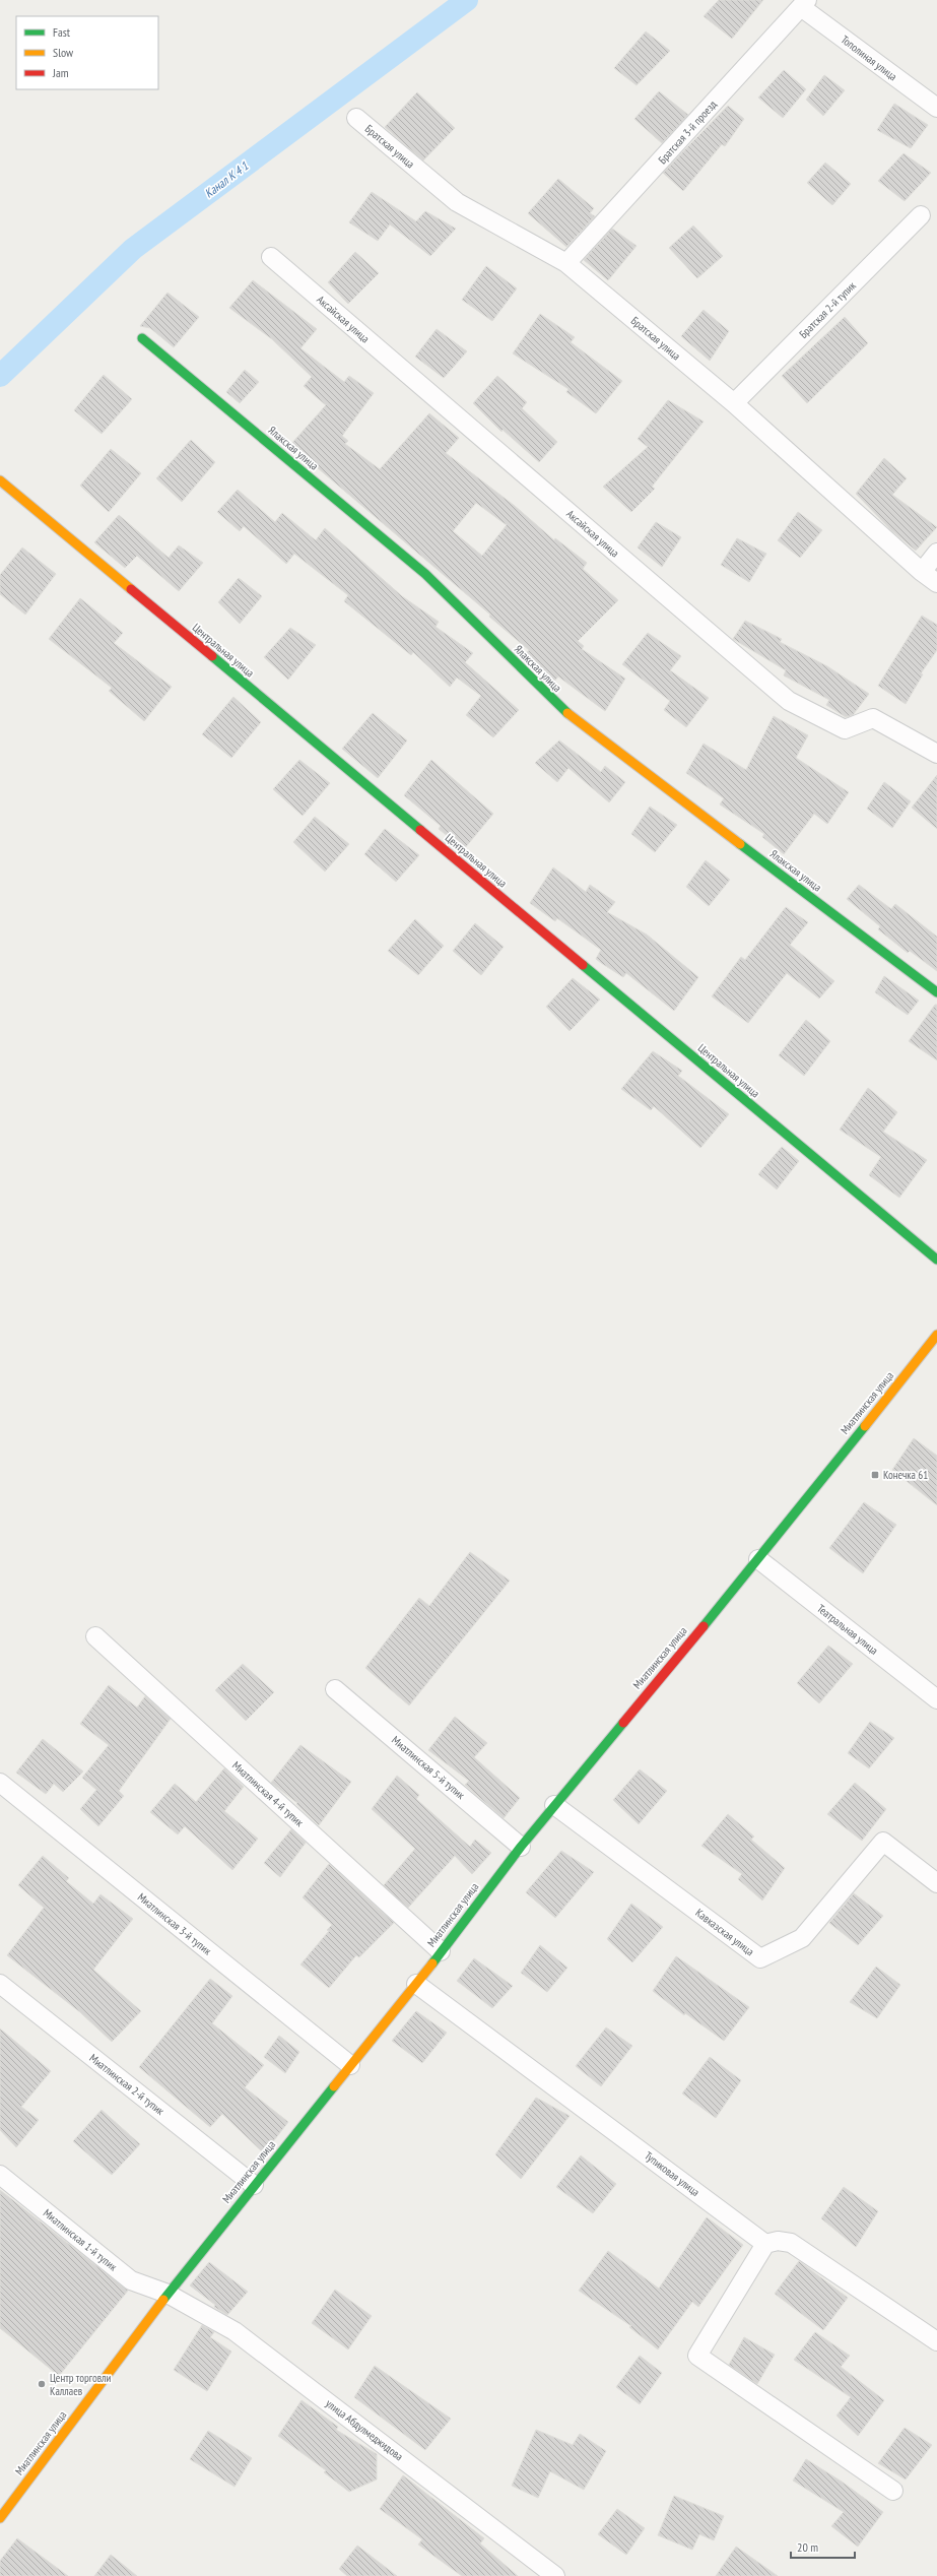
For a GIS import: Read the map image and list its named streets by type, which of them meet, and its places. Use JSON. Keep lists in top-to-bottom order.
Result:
{
  "streets": {
    "street": [
      "Тополиная улица",
      "Братская 3-й проезд",
      "Братская улица",
      "Братская 2-й тупик",
      "Аксайская улица",
      "Ялакская улица",
      "Центральная улица",
      "Миатлинская улица",
      "Театральная улица",
      "Миатлинская 5-й тупик",
      "Миатлинская 4-й тупик",
      "Миатлинская 3-й тупик",
      "Кавказская улица",
      "Миатлинская 2-й тупик",
      "Тупиковая улица",
      "Миатлинская 1-й тупик",
      "улица Абдулмеджидова"
    ]
  },
  "crossings": [
    ["Тополиная улица", "Братская 3-й проезд"],
    ["Братская 3-й проезд", "Братская улица"],
    ["Братская улица", "Братская 2-й тупик"],
    ["Миатлинская улица", "Театральная улица"],
    ["Миатлинская улица", "Миатлинская 5-й тупик"],
    ["Миатлинская улица", "Миатлинская 4-й тупик"],
    ["Миатлинская улица", "Миатлинская 3-й тупик"],
    ["Миатлинская улица", "Кавказская улица"],
    ["Миатлинская улица", "Миатлинская 2-й тупик"],
    ["Миатлинская улица", "Тупиковая улица"],
    ["Миатлинская улица", "Миатлинская 1-й тупик"],
    ["Миатлинская улица", "улица Абдулмеджидова"],
    ["Миатлинская 1-й тупик", "улица Абдулмеджидова"]
  ],
  "water": ["Канал К 4 1"],
  "places": {
    "transit": ["Конечка 61"],
    "other": ["Центр торговли Каллаев"]
  },
  "legend": ["Fast", "Slow", "Jam"],
  "scale_bar": "20 m"
}
